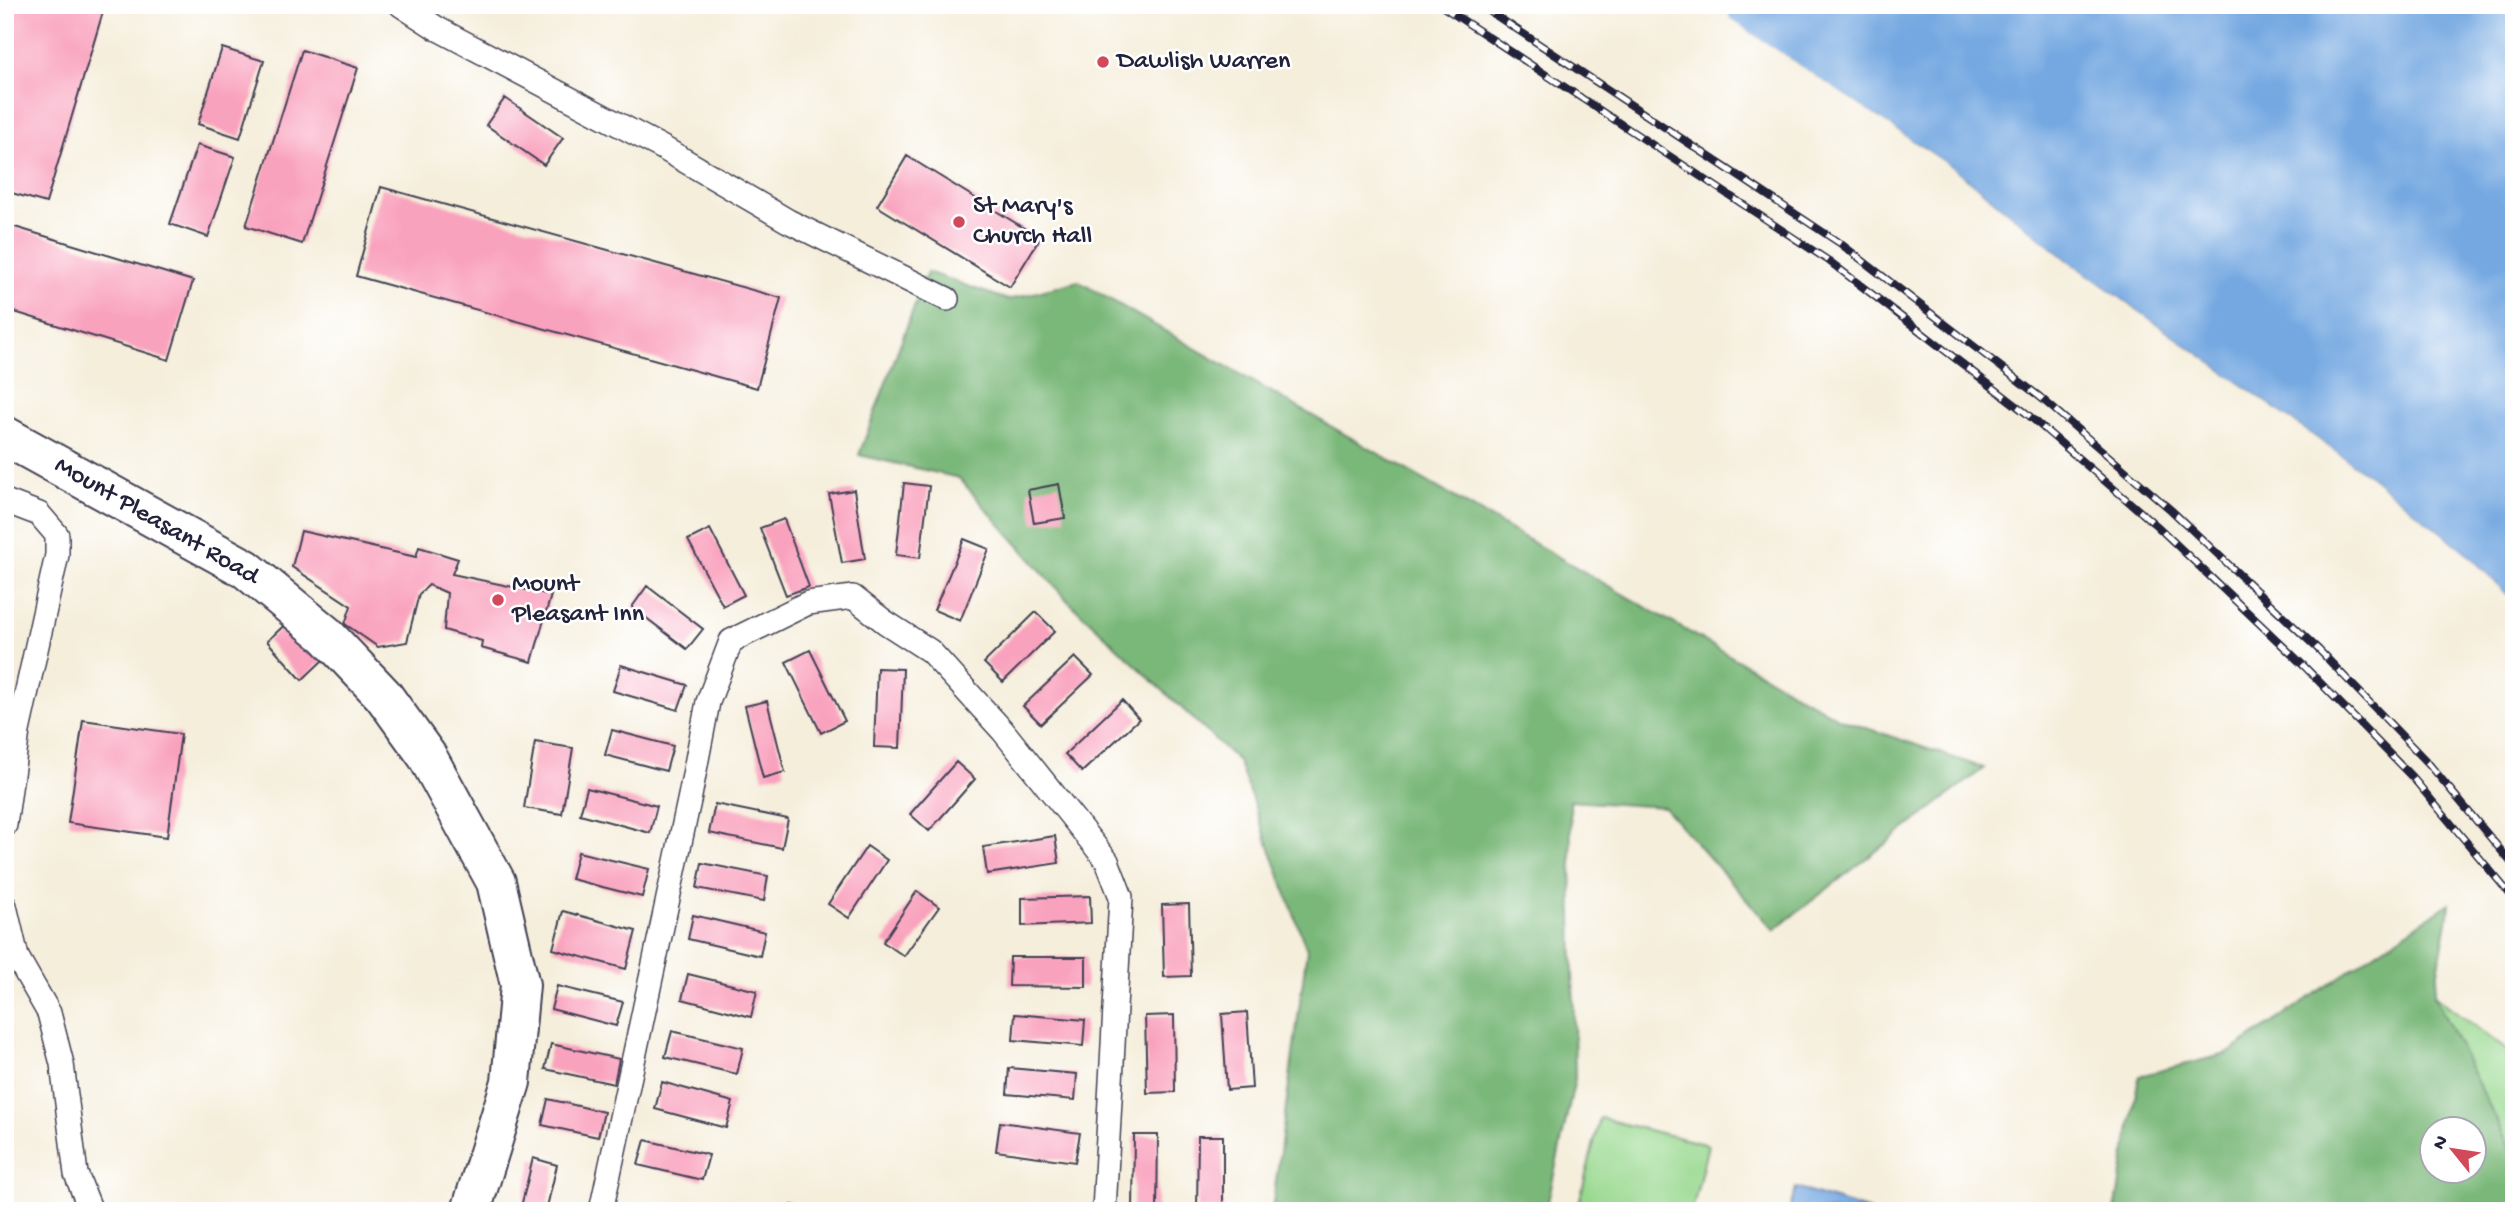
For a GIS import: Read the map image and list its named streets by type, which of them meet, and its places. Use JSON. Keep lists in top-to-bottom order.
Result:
{
  "streets": {
    "street": ["Mount Pleasant Road"]
  },
  "places": ["Dawlish Warren", "St Mary's Church Hall", "Mount Pleasant Inn"],
  "north": "top left"
}
